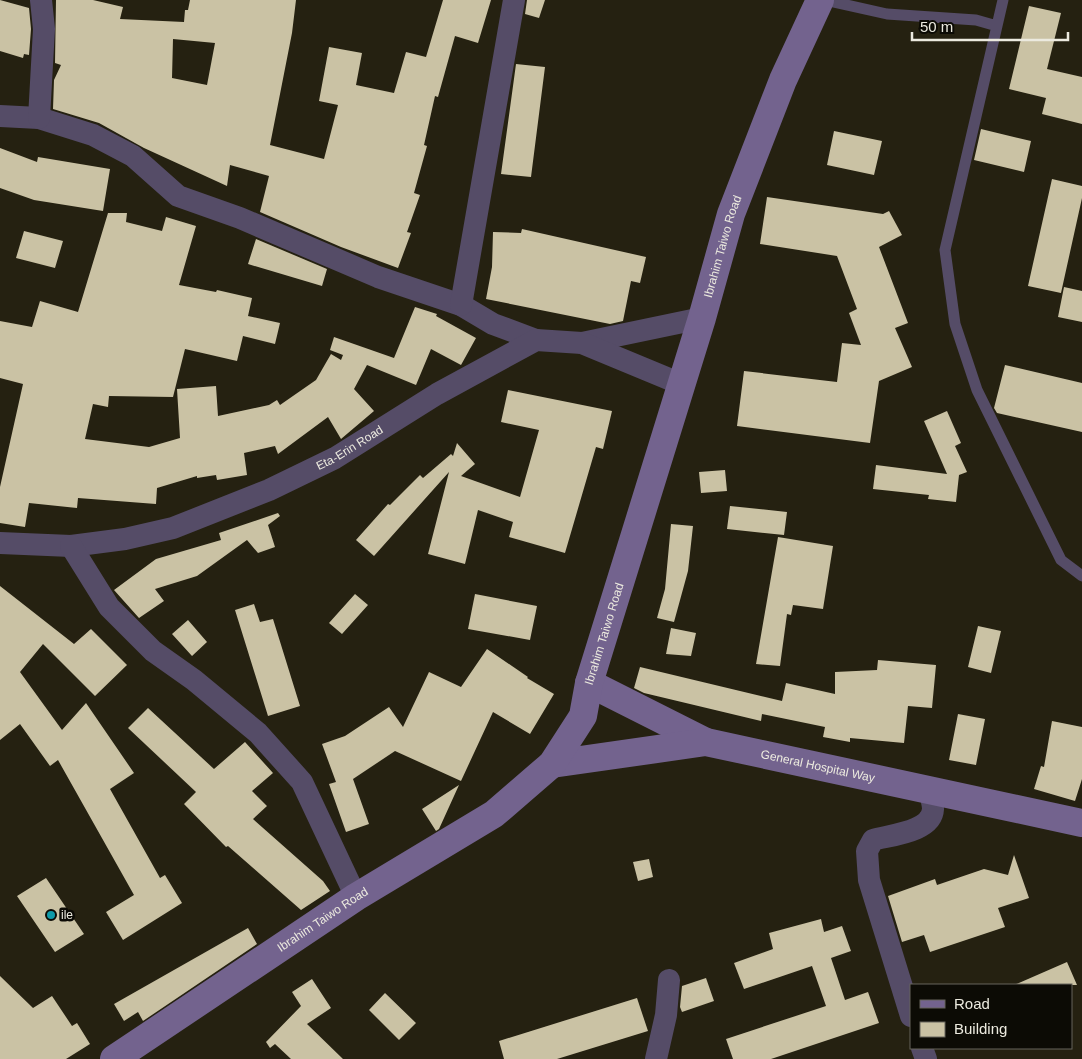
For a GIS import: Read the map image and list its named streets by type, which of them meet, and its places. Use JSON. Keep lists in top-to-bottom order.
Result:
{
  "streets": {
    "main road": ["Ibrahim Taiwo Road", "General Hospital Way"],
    "street": ["Eta-Erin Road"]
  },
  "crossings": [
    ["Ibrahim Taiwo Road", "General Hospital Way"]
  ],
  "places": ["ile"],
  "legend": ["Road", "Building"],
  "scale_bar": "50 m"
}
